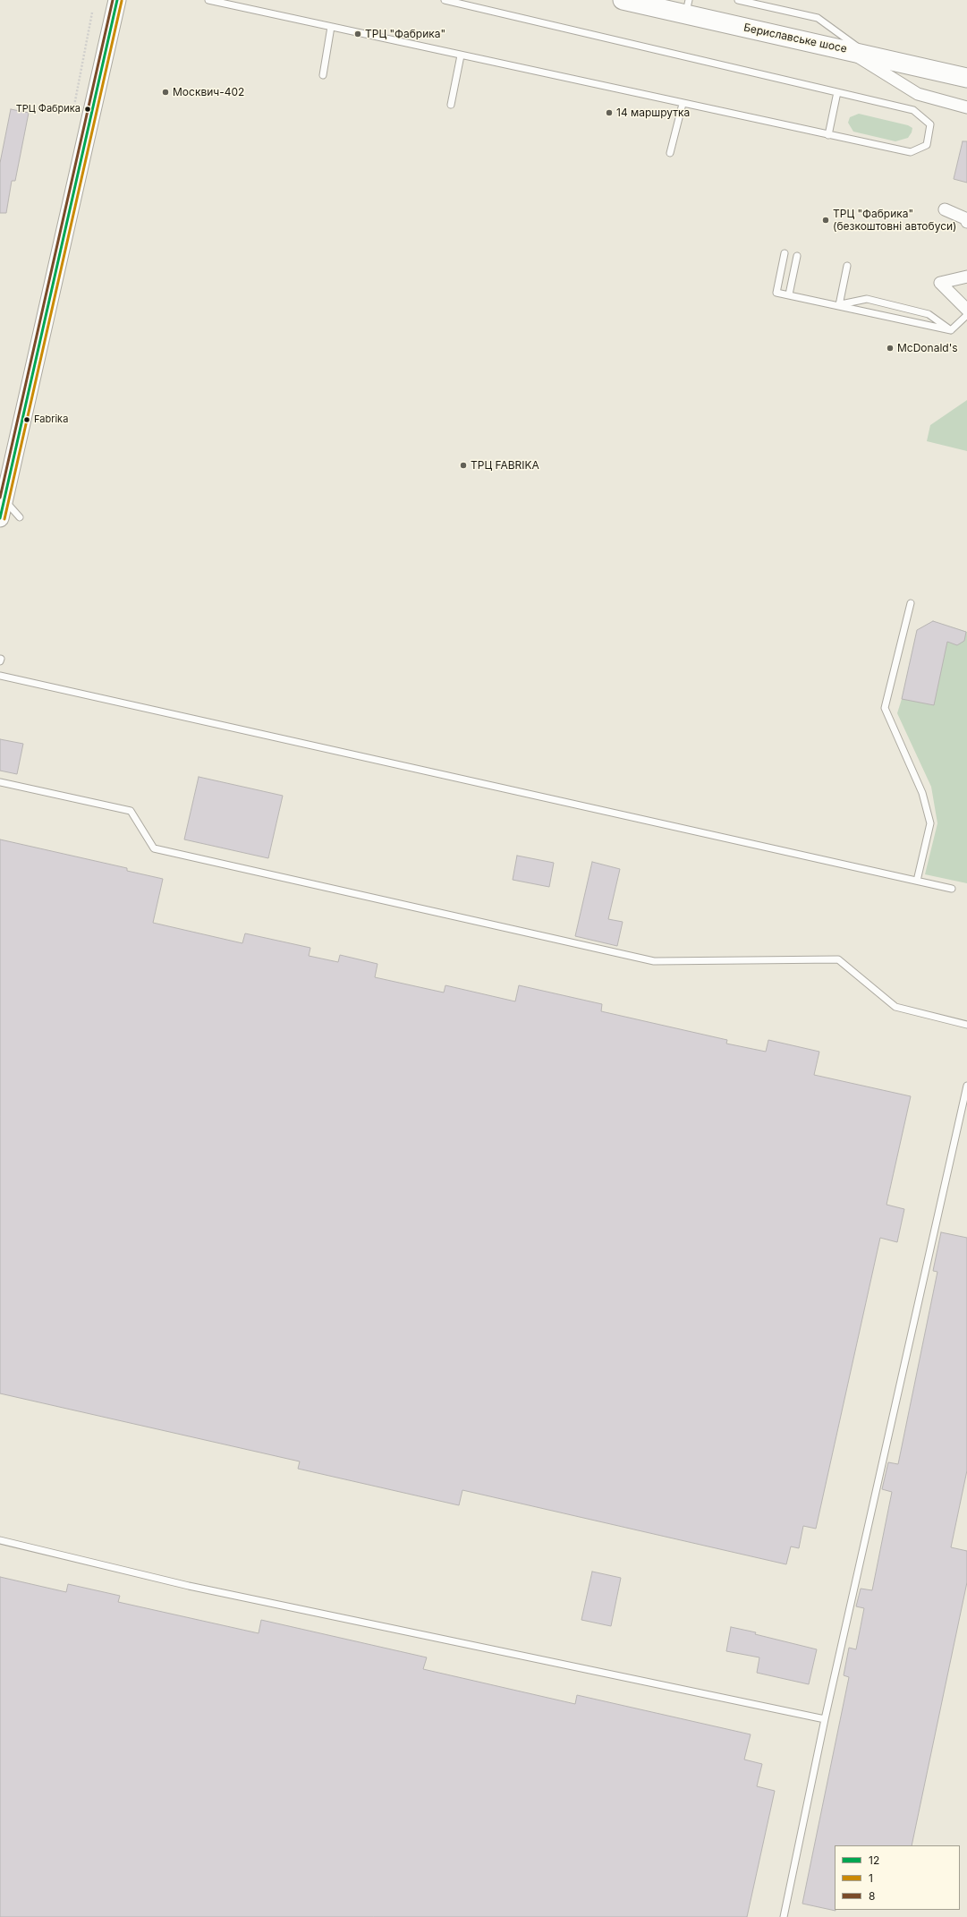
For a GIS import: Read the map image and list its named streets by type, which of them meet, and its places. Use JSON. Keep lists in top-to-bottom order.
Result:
{
  "streets": {
    "main road": ["Бериславське шосе"]
  },
  "places": [
    "ТРЦ \"Фабрика\"",
    "Москвич-402",
    "ТРЦ Фабрика",
    "14 маршрутка",
    "ТРЦ \"Фабрика\" (безкоштовні автобуси)",
    "McDonald's",
    "Fabrika",
    "ТРЦ FABRIKA"
  ],
  "lines": ["transit line 12", "transit line 8", "transit line 1"],
  "legend": ["12", "1", "8"]
}
